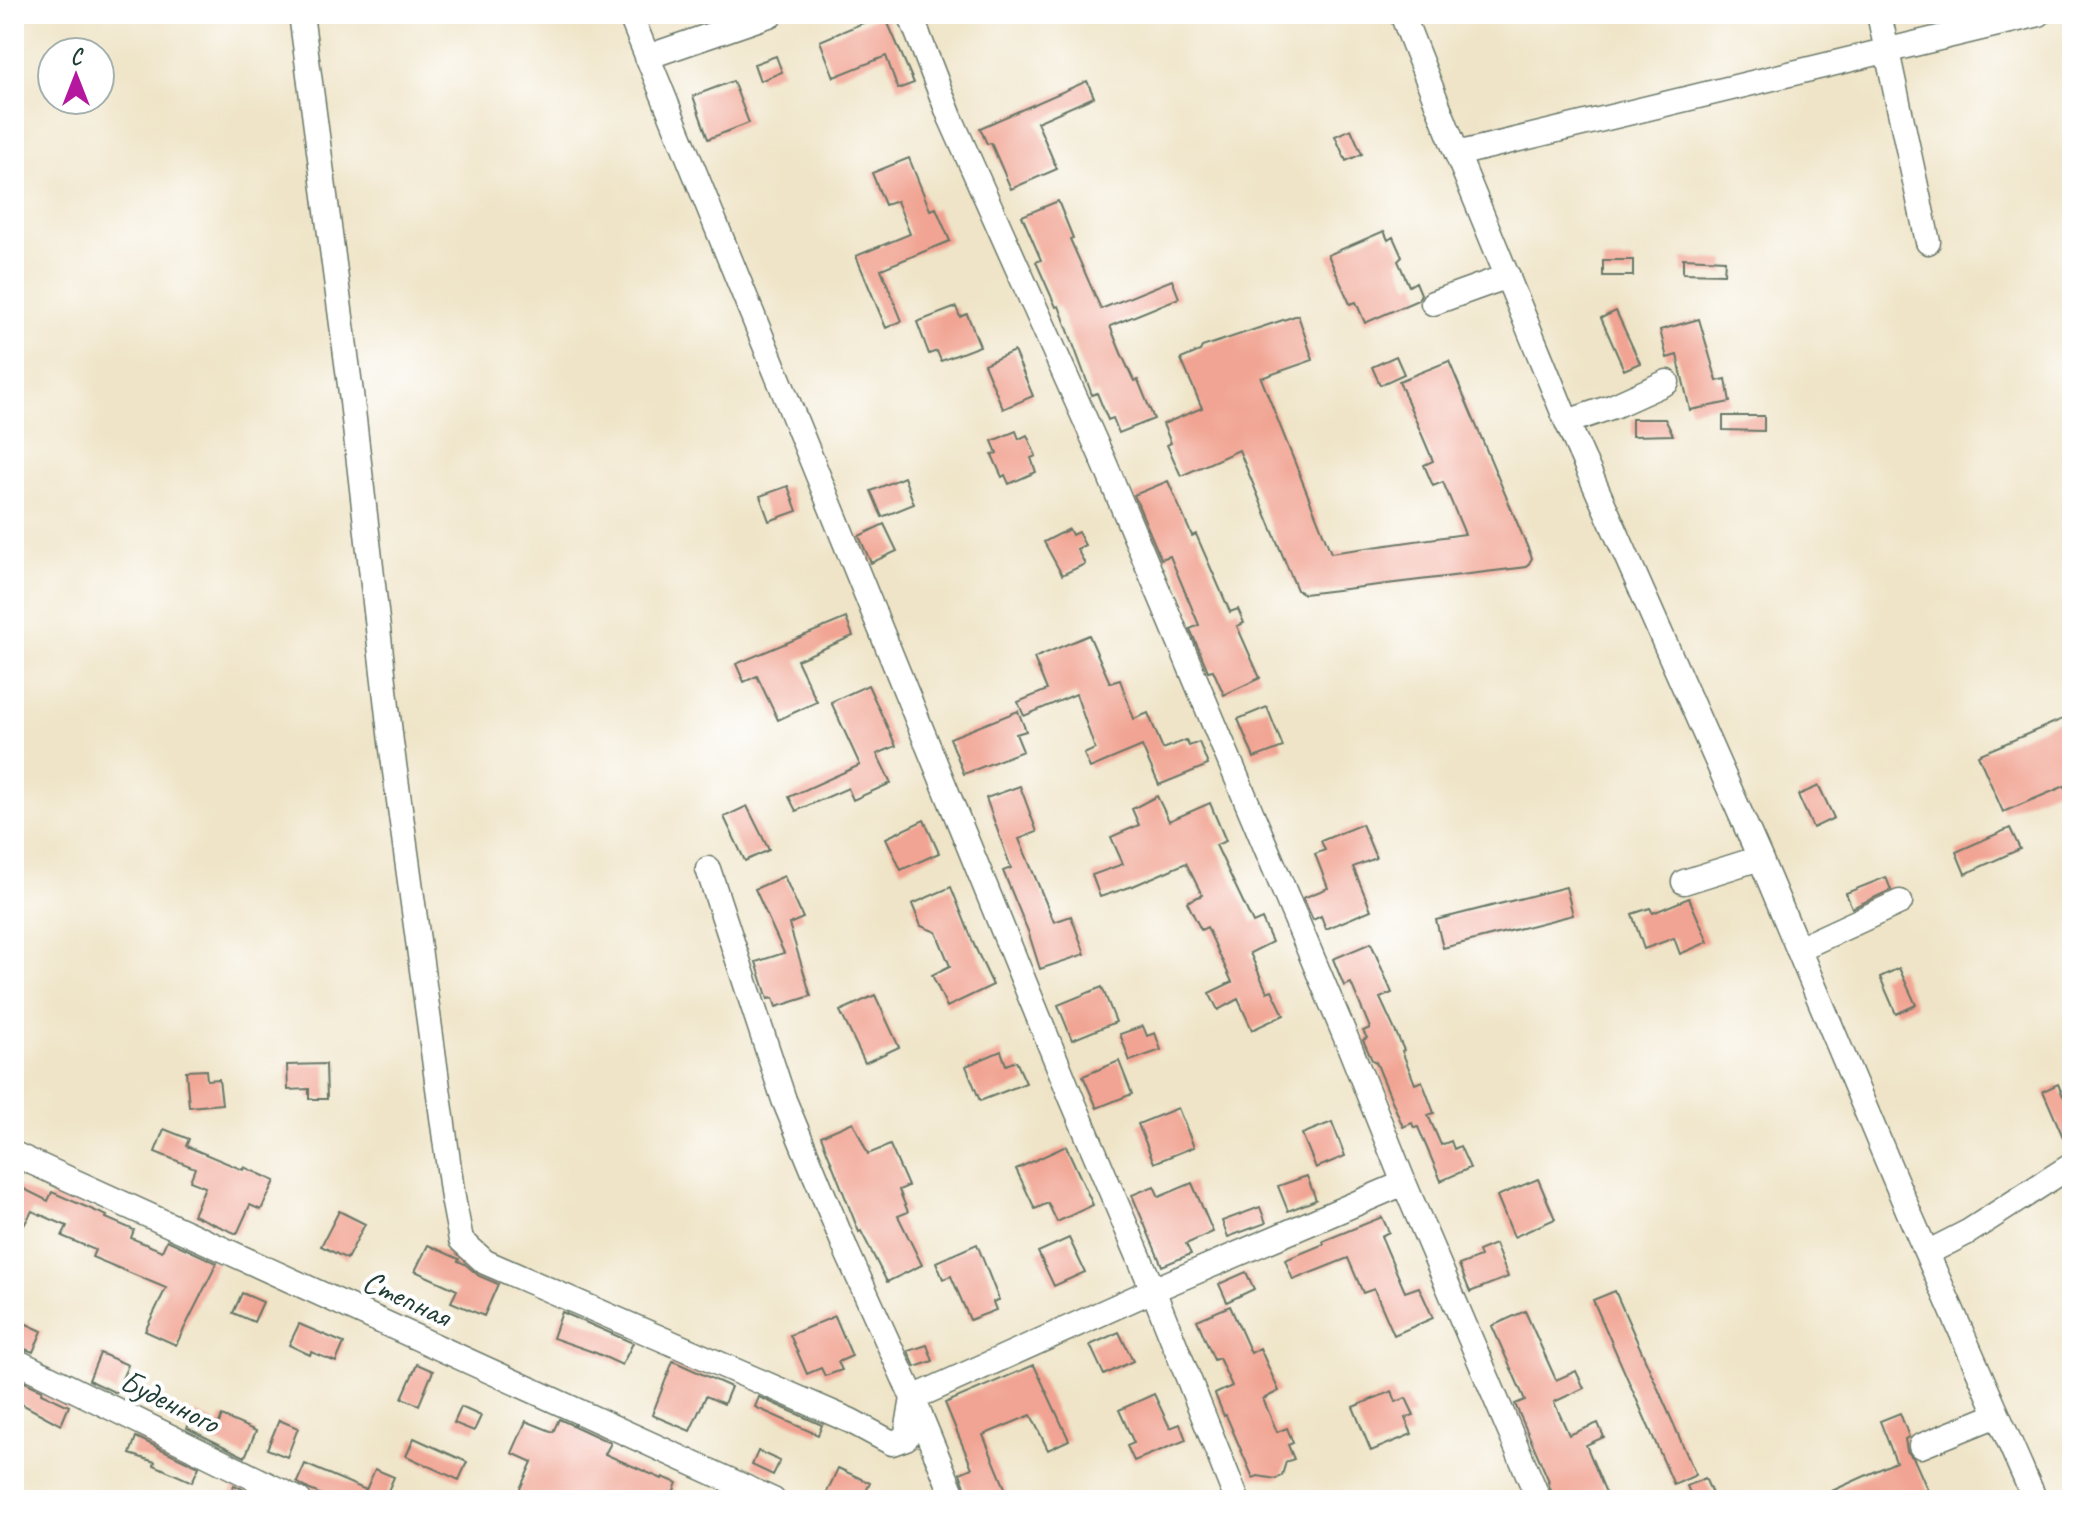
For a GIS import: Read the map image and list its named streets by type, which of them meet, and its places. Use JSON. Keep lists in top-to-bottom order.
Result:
{
  "streets": {
    "street": ["Степная", "Буденного"]
  },
  "north": "top"
}
